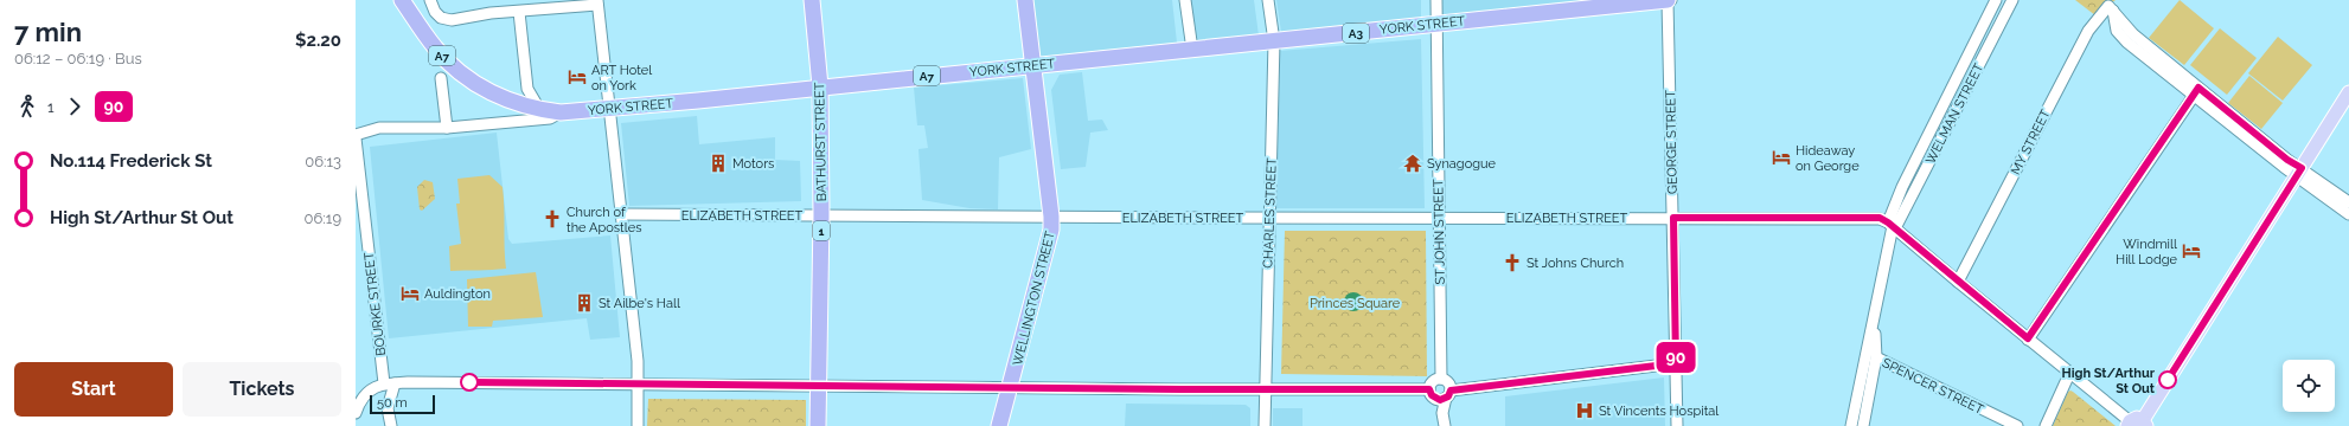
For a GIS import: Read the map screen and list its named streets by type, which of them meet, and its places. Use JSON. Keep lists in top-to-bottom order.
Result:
{
  "streets": {
    "highway": [
      "YORK STREET",
      "A3",
      "A7",
      "BATHURST STREET",
      "1",
      "WELLINGTON STREET"
    ],
    "street": [
      "WELMAN STREET",
      "GEORGE STREET",
      "MY STREET",
      "CHARLES STREET",
      "ELIZABETH STREET",
      "ST JOHN STREET",
      "BOURKE STREET",
      "SPENCER STREET"
    ]
  },
  "crossings": [
    ["YORK STREET", "A7"],
    ["YORK STREET", "BATHURST STREET"],
    ["YORK STREET", "GEORGE STREET"],
    ["YORK STREET", "CHARLES STREET"],
    ["YORK STREET", "ST JOHN STREET"],
    ["YORK STREET", "WELLINGTON STREET"],
    ["WELMAN STREET", "ELIZABETH STREET"],
    ["WELMAN STREET", "SPENCER STREET"],
    ["BATHURST STREET", "ELIZABETH STREET"],
    ["GEORGE STREET", "ELIZABETH STREET"],
    ["CHARLES STREET", "ELIZABETH STREET"],
    ["ELIZABETH STREET", "ST JOHN STREET"],
    ["ELIZABETH STREET", "WELLINGTON STREET"]
  ],
  "parks": ["Princes Square"],
  "places": {
    "hotel": [
      "ART Hotel on York",
      "Hideaway on George",
      "Windmill Hill Lodge",
      "Auldington"
    ],
    "building": ["Motors", "St Ailbe's Hall"],
    "temple": ["Synagogue"],
    "church": ["Church of the Apostles", "St Johns Church"],
    "other": ["High St/Arthur St Out"],
    "hospital": ["St Vincents Hospital"]
  },
  "lines": ["bus line 90"],
  "scale_bar": "50 m",
  "page": {
    "heading": ["7 min", "06:12 – 06:19 · Bus", "$2.20"],
    "on_map": "90",
    "legs": ["1", "90"],
    "list": [
      {
        "name": "No.114 Frederick St",
        "value": "06:13"
      },
      {
        "name": "High St/Arthur St Out",
        "value": "06:19"
      }
    ],
    "buttons": ["Start", "Tickets"],
    "scale": "50 m"
  }
}
